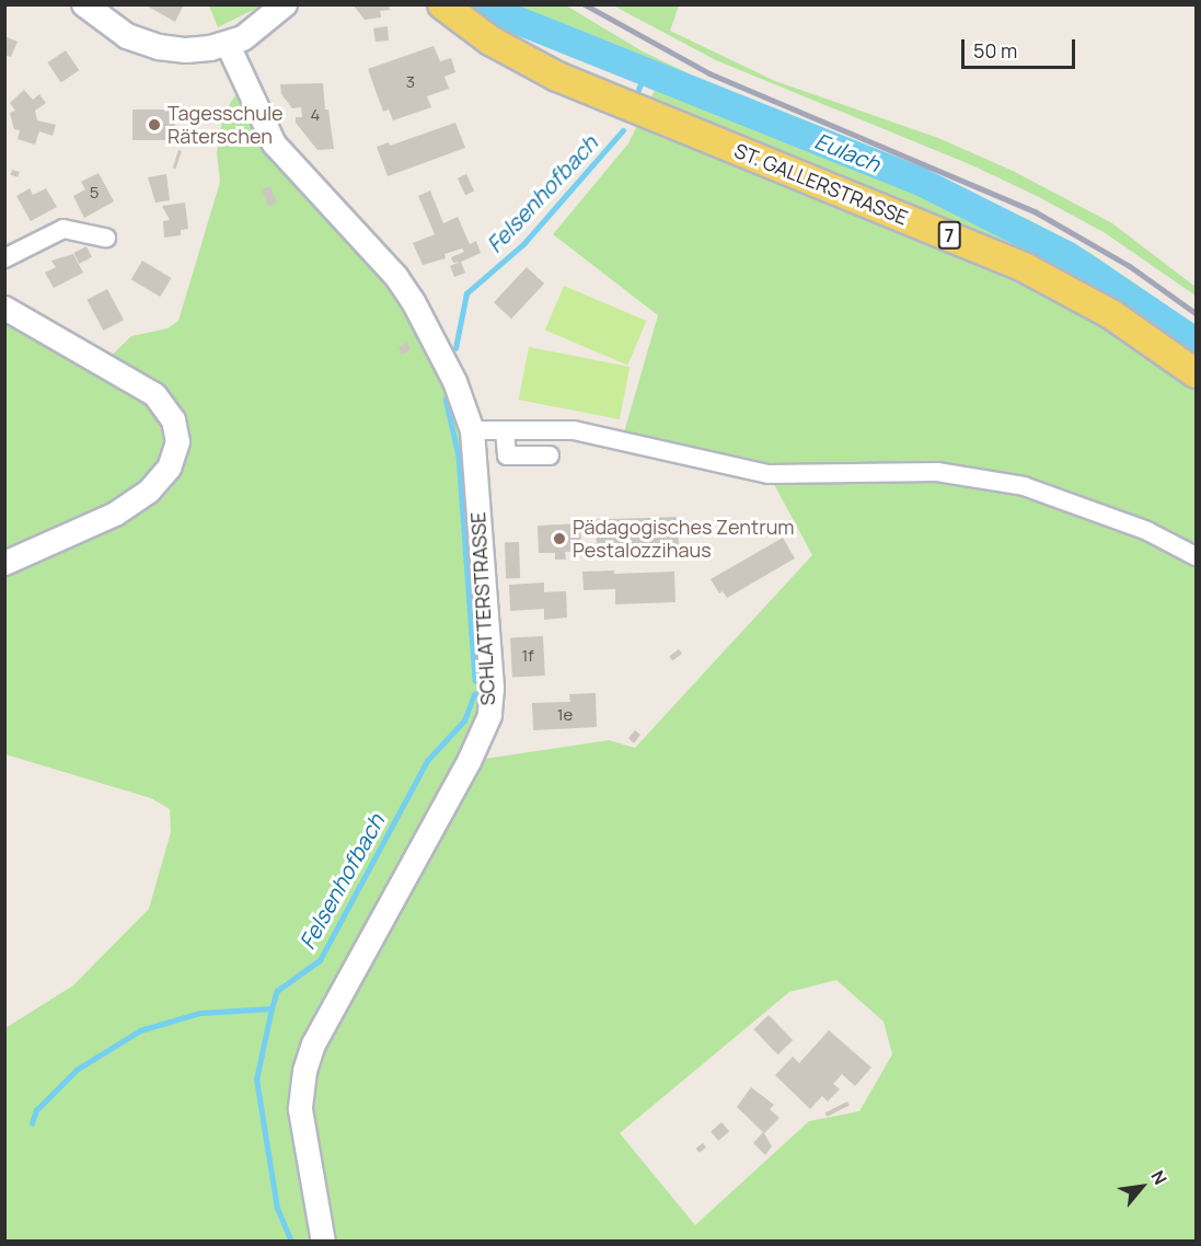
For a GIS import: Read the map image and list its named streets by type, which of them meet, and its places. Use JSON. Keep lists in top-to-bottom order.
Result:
{
  "streets": {
    "main road": ["ST. GALLERSTRASSE", "7"],
    "street": ["SCHLATTERSTRASSE"]
  },
  "water": ["Eulach", "Felsenhofbach"],
  "places": ["Tagesschule Räterschen", "Pädagogisches Zentrum Pestalozzihaus"],
  "house_numbers": [
    "3",
    "4",
    "5",
    "1f",
    "1e"
  ],
  "scale_bar": "50 m",
  "north": "top right"
}
